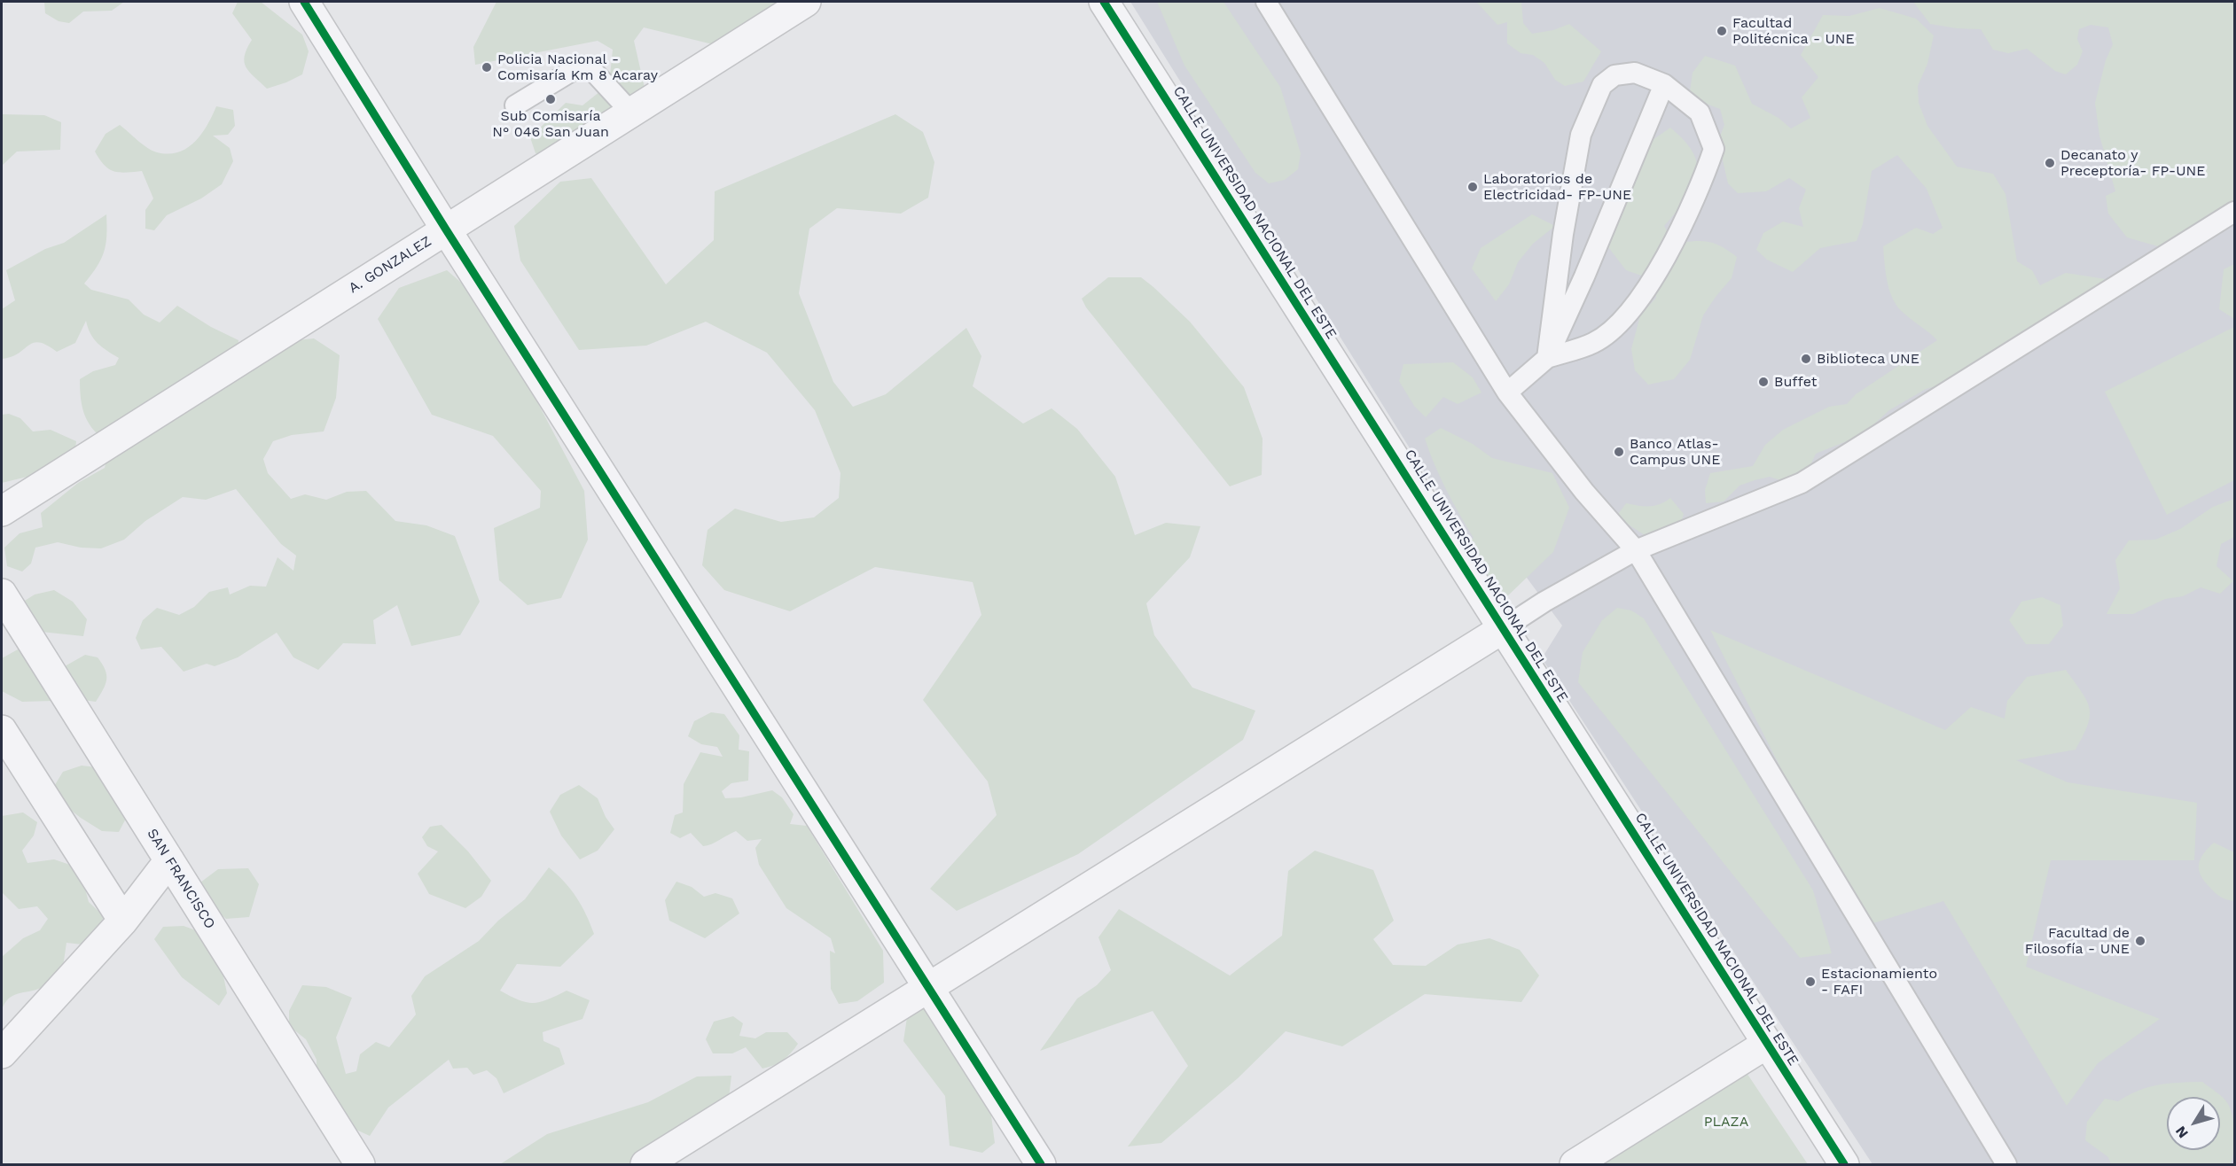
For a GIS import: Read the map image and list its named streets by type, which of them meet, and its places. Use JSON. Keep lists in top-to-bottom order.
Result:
{
  "streets": {
    "street": ["CALLE UNIVERSIDAD NACIONAL DEL ESTE", "A. GONZALEZ", "SAN FRANCISCO"]
  },
  "parks": ["PLAZA"],
  "places": [
    "Facultad Politécnica - UNE",
    "Policia Nacional - Comisaría Km 8 Acaray",
    "Sub Comisaría N° 046 San Juan",
    "Decanato y Preceptoría- FP-UNE",
    "Laboratorios de Electricidad- FP-UNE",
    "Biblioteca UNE",
    "Buffet",
    "Banco Atlas- Campus UNE",
    "Facultad de Filosofía - UNE",
    "Estacionamiento - FAFI"
  ],
  "north": "bottom left"
}
